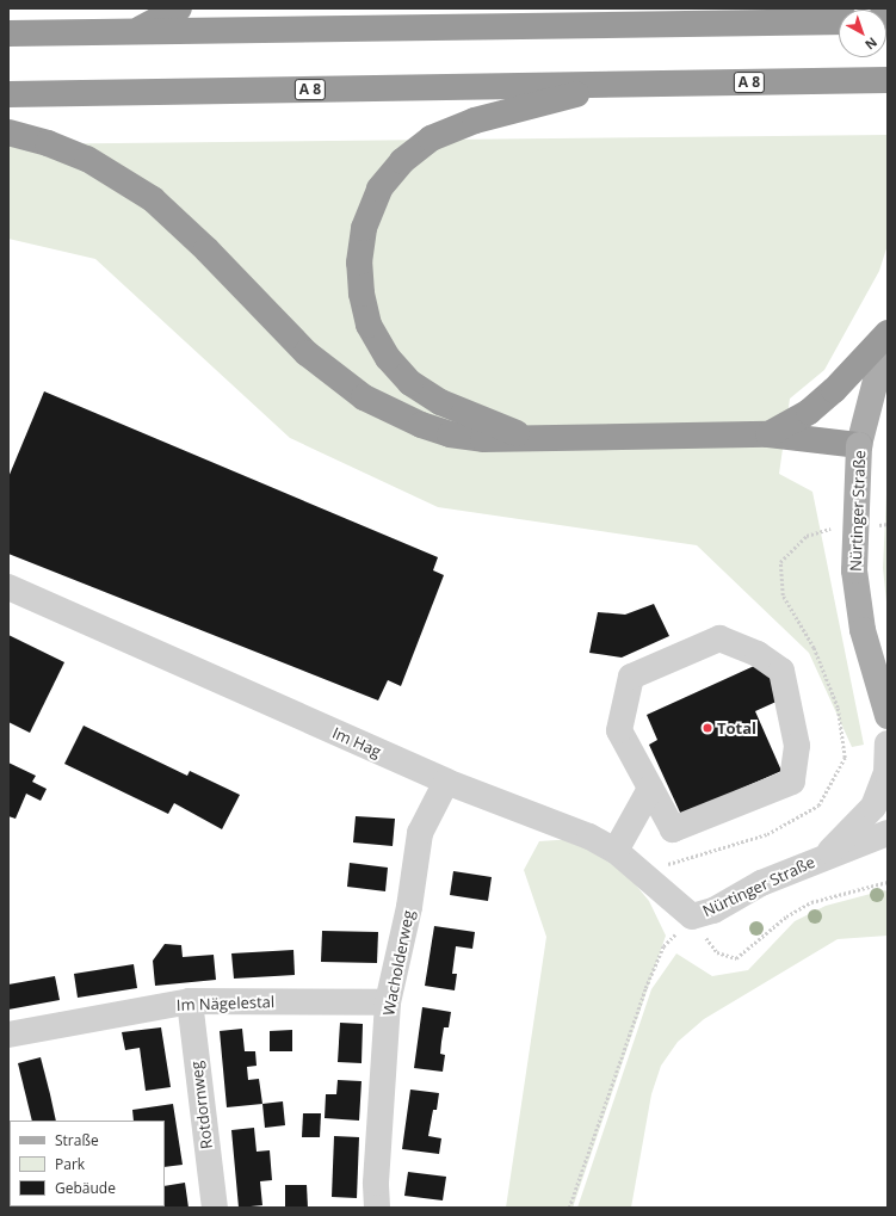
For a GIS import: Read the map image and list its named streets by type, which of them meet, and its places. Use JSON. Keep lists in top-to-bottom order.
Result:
{
  "streets": {
    "highway": ["A 8"],
    "main road": ["Nürtinger Straße"],
    "street": [
      "Im Hag",
      "Wacholderweg",
      "Im Nägelestal",
      "Rotdornweg"
    ]
  },
  "crossings": [
    ["Nürtinger Straße", "Im Hag"],
    ["Im Hag", "Wacholderweg"],
    ["Wacholderweg", "Im Nägelestal"],
    ["Im Nägelestal", "Rotdornweg"]
  ],
  "places": ["Total"],
  "legend": ["Straße", "Park", "Gebäude"],
  "north": "bottom right"
}
